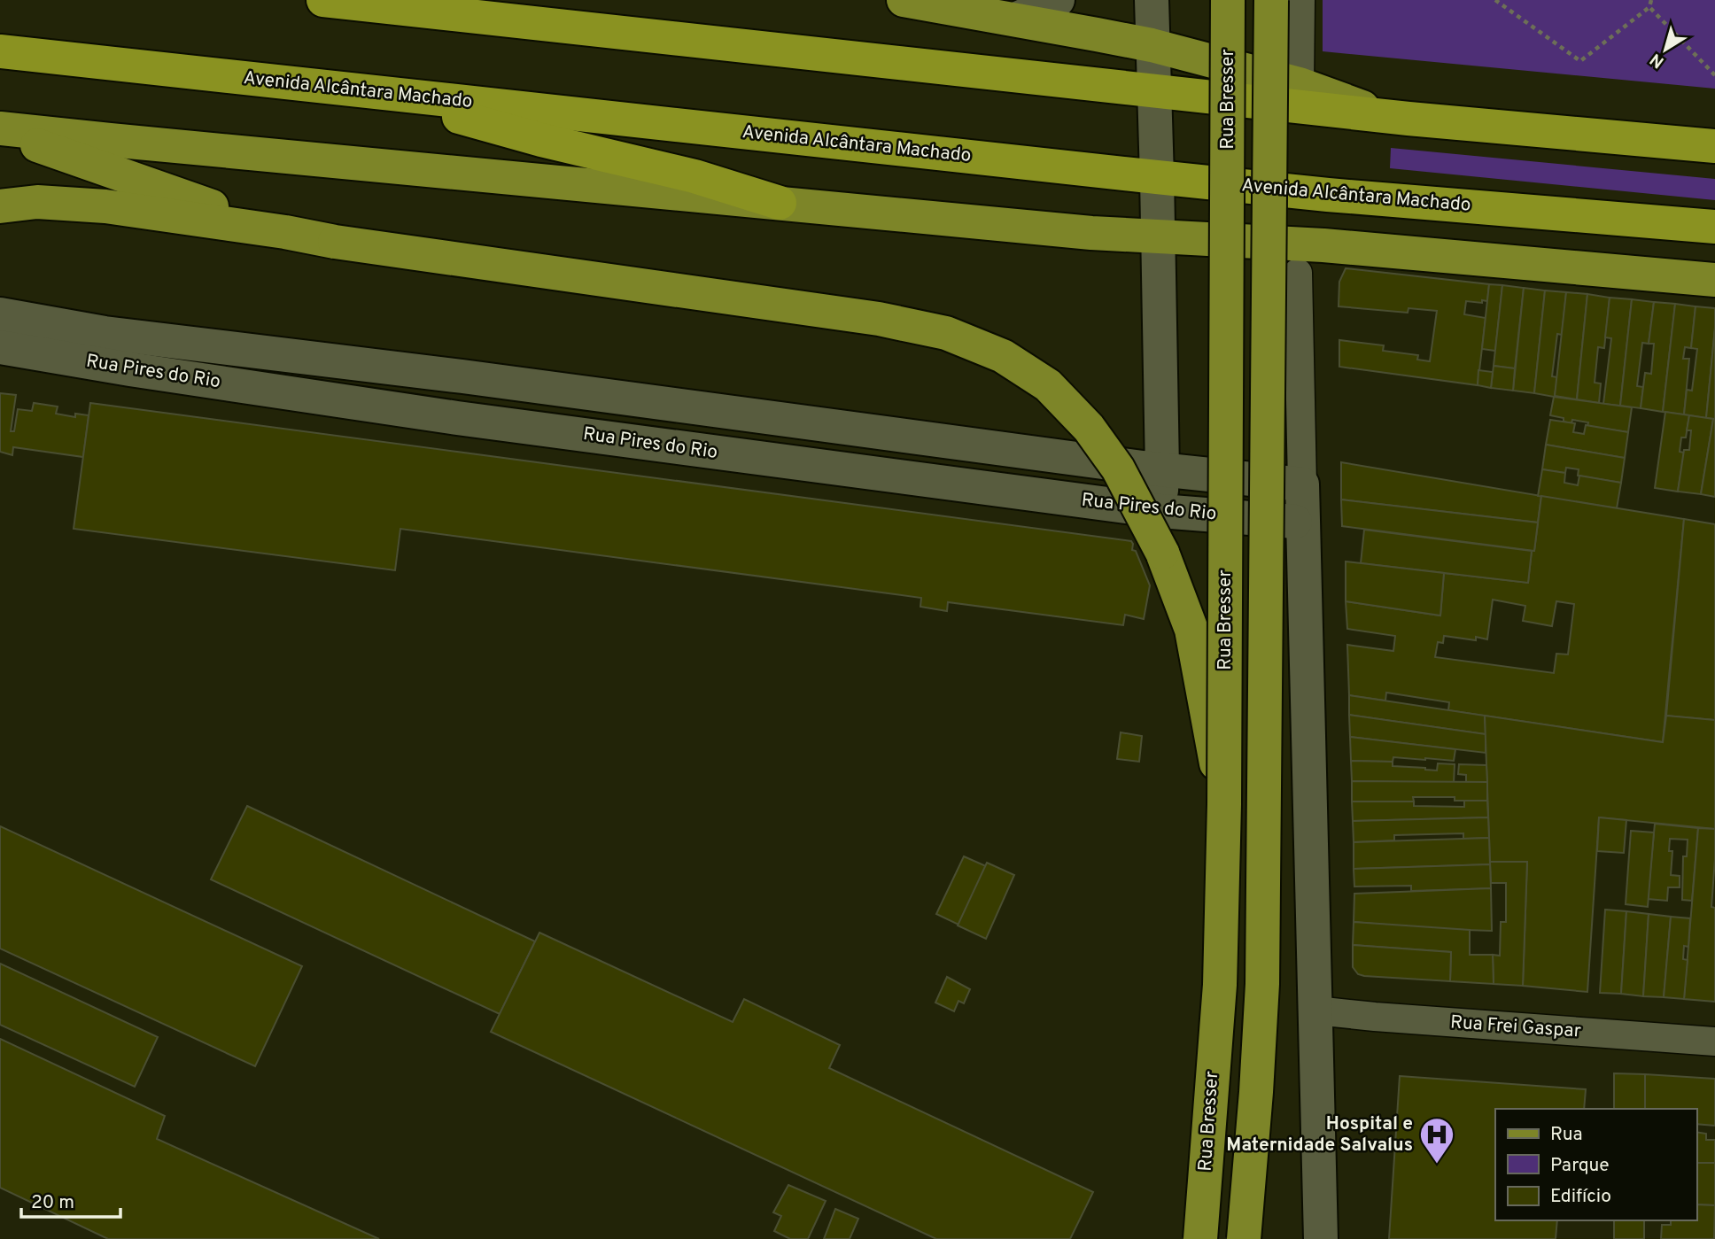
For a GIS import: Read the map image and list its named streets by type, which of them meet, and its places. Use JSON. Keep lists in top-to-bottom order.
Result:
{
  "streets": {
    "highway": ["Avenida Alcântara Machado"],
    "main road": ["Rua Bresser"],
    "street": ["Rua Pires do Rio", "Rua Frei Gaspar"]
  },
  "places": {
    "hospital": ["Hospital e Maternidade Salvalus"]
  },
  "legend": ["Rua", "Parque", "Edifício"],
  "scale_bar": "20 m",
  "north": "bottom left"
}
